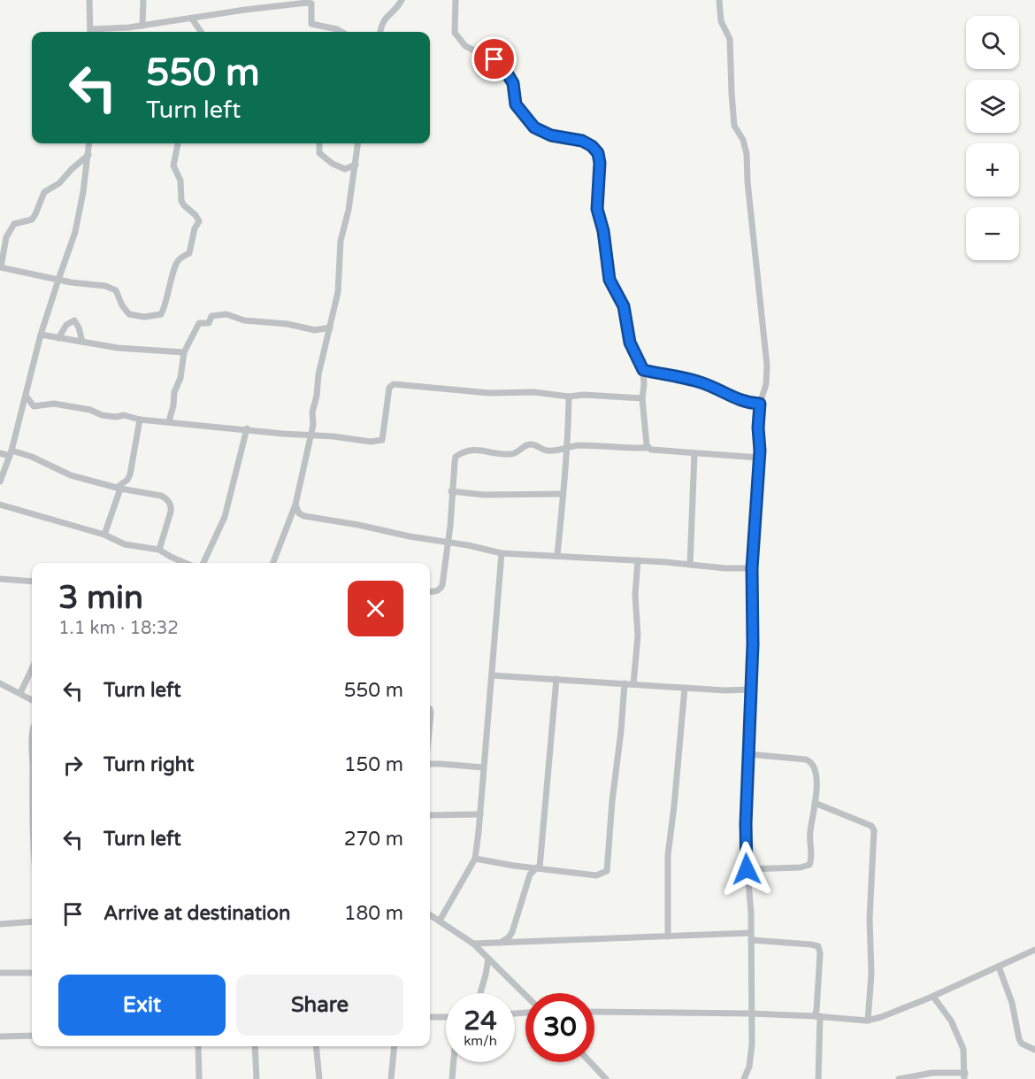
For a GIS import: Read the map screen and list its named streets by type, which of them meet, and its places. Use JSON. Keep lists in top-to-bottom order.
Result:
{
  "page": {
    "map_buttons": ["+", "−"],
    "turn": ["550 m", "Turn left"],
    "heading": ["3 min", "1.1 km · 18:32"],
    "list": [
      {
        "name": "Turn left",
        "value": "550 m"
      },
      {
        "name": "Turn right",
        "value": "150 m"
      },
      {
        "name": "Turn left",
        "value": "270 m"
      },
      {
        "name": "Arrive at destination",
        "value": "180 m"
      }
    ],
    "buttons": ["Exit", "Share"],
    "speed": "24 km/h",
    "limit": "30"
  }
}
